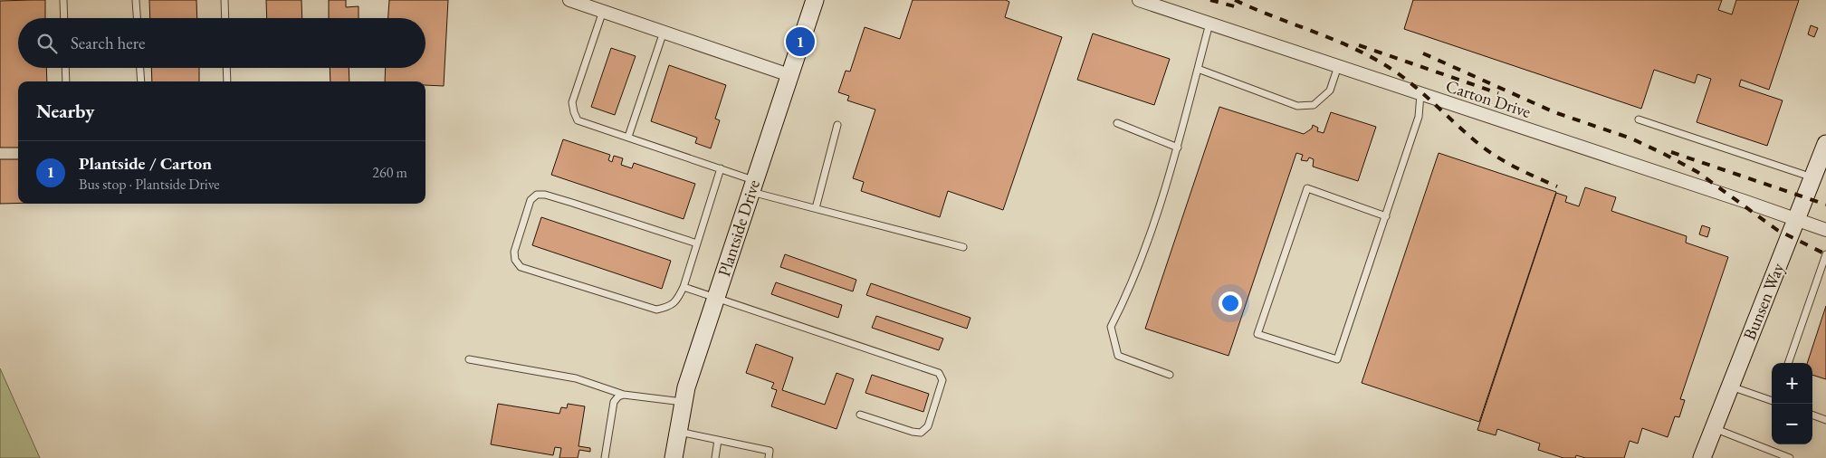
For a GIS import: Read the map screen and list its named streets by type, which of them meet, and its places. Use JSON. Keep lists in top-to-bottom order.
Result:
{
  "streets": {
    "street": ["Carton Drive", "Plantside Drive", "Bunsen Way"]
  },
  "crossings": [
    ["Carton Drive", "Bunsen Way"]
  ],
  "page": {
    "search": "Search here",
    "pins": "1",
    "heading": "Nearby",
    "list": [
      {
        "mark": "1",
        "name": "Plantside / Carton",
        "note": "Bus stop · Plantside Drive",
        "value": "260 m"
      }
    ],
    "map_buttons": ["+", "−"]
  }
}
